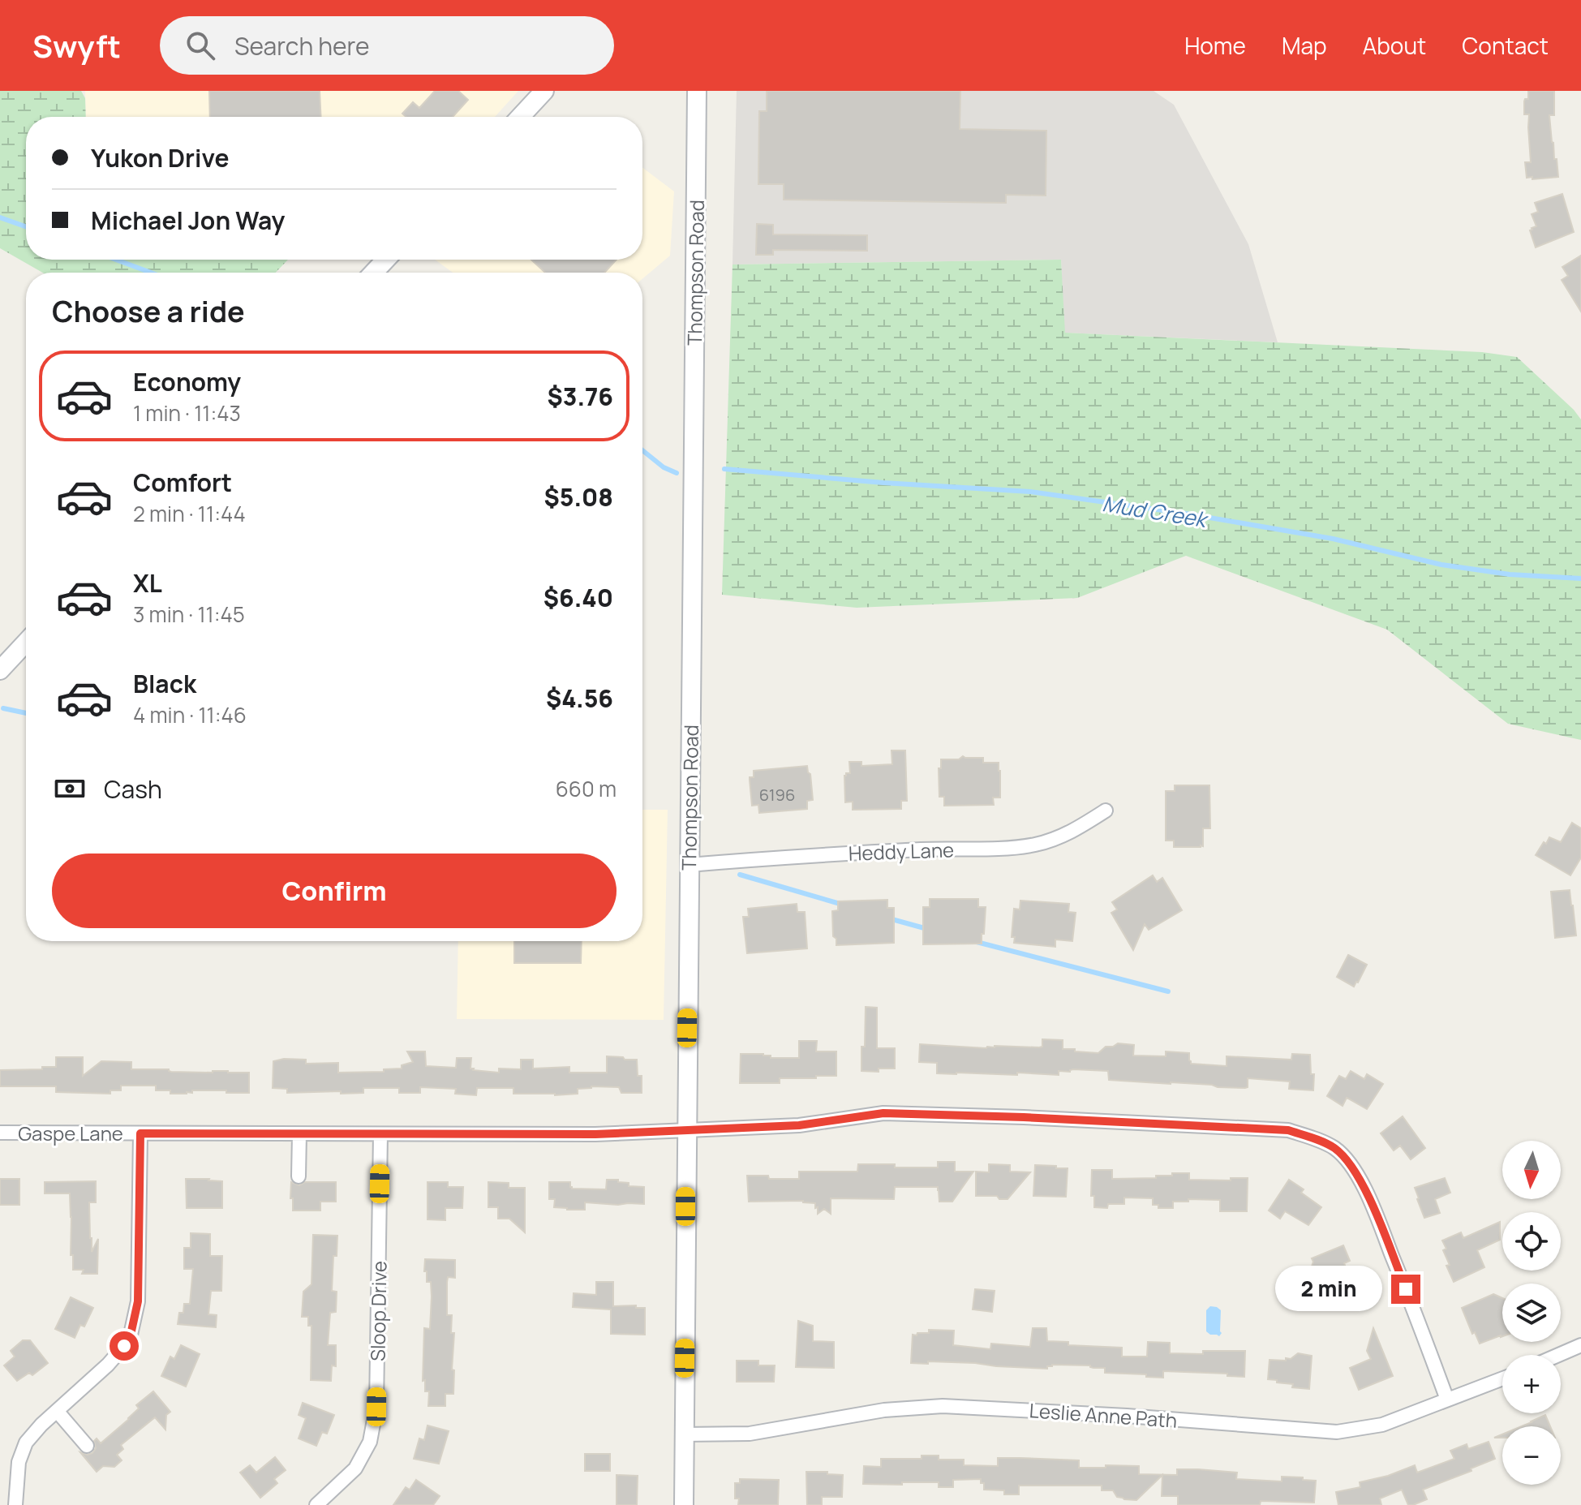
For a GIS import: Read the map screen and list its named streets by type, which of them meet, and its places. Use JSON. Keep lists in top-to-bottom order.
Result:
{
  "streets": {
    "street": [
      "Thompson Road",
      "Heddy Lane",
      "Gaspe Lane",
      "Sloop Drive",
      "Leslie Anne Path"
    ]
  },
  "crossings": [
    ["Thompson Road", "Heddy Lane"],
    ["Thompson Road", "Gaspe Lane"],
    ["Thompson Road", "Leslie Anne Path"],
    ["Gaspe Lane", "Sloop Drive"],
    ["Gaspe Lane", "Leslie Anne Path"]
  ],
  "water": ["Mud Creek"],
  "house_numbers": ["6196"],
  "north": "bottom",
  "page": {
    "header": "Swyft",
    "search": "Search here",
    "nav": [
      "Home",
      "Map",
      "About",
      "Contact"
    ],
    "banner": ["Yukon Drive", "Michael Jon Way"],
    "heading": "Choose a ride",
    "list": [
      {
        "name": "Economy",
        "note": "1 min · 11:43",
        "value": "$3.76"
      },
      {
        "name": "Comfort",
        "note": "2 min · 11:44",
        "value": "$5.08"
      },
      {
        "name": "XL",
        "note": "3 min · 11:45",
        "value": "$6.40"
      },
      {
        "name": "Black",
        "note": "4 min · 11:46",
        "value": "$4.56"
      }
    ],
    "pay": ["Cash", "660 m"],
    "buttons": "Confirm",
    "map_buttons": ["+", "−"],
    "bubble": "2 min"
  }
}
